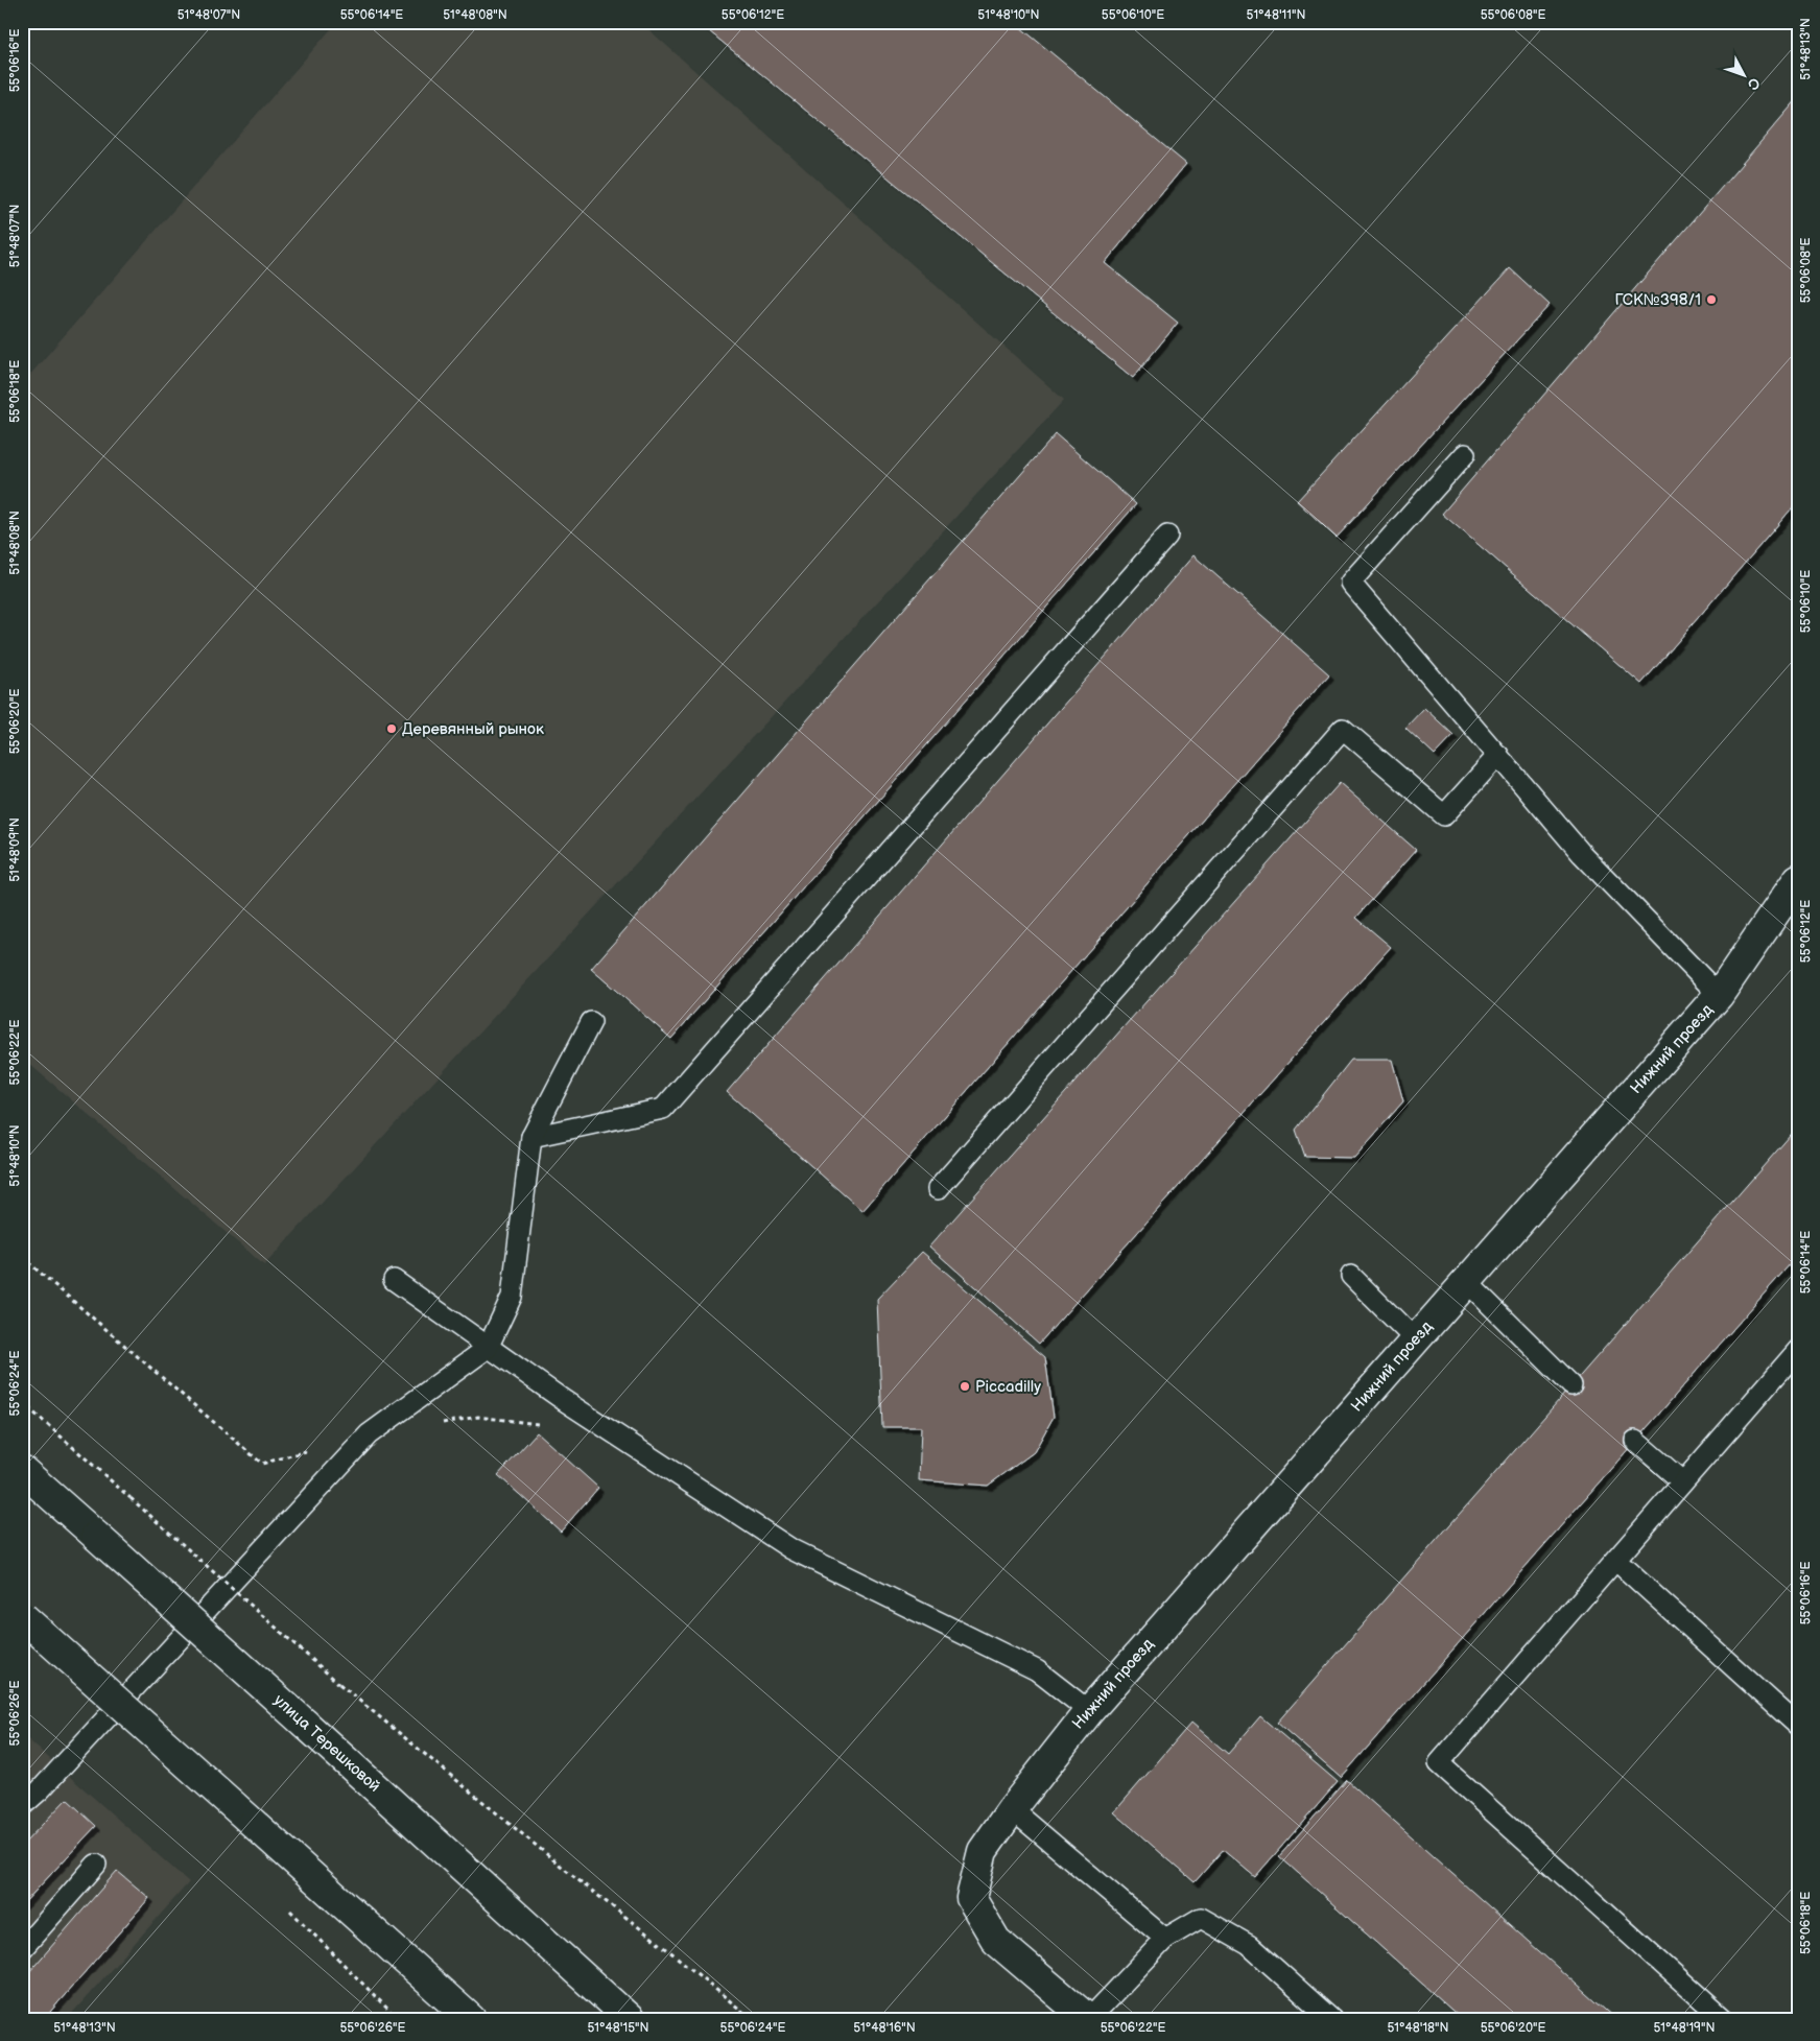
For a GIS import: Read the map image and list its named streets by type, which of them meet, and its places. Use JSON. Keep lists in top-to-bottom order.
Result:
{
  "streets": {
    "street": ["Нижний проезд", "улица Терешковой"]
  },
  "places": ["ГСК№398/1", "Деревянный рынок", "Piccadilly"],
  "north": "bottom right",
  "coordinates": [
    "51°48'07\"N",
    "55°06'14\"E",
    "51°48'08\"N",
    "55°06'12\"E",
    "51°48'10\"N",
    "55°06'10\"E",
    "51°48'11\"N",
    "55°06'08\"E",
    "51°48'13\"N",
    "55°06'16\"E",
    "55°06'18\"E",
    "55°06'20\"E",
    "51°48'09\"N",
    "55°06'22\"E",
    "55°06'24\"E",
    "55°06'26\"E",
    "51°48'15\"N",
    "51°48'16\"N",
    "51°48'18\"N",
    "51°48'19\"N"
  ]
}
